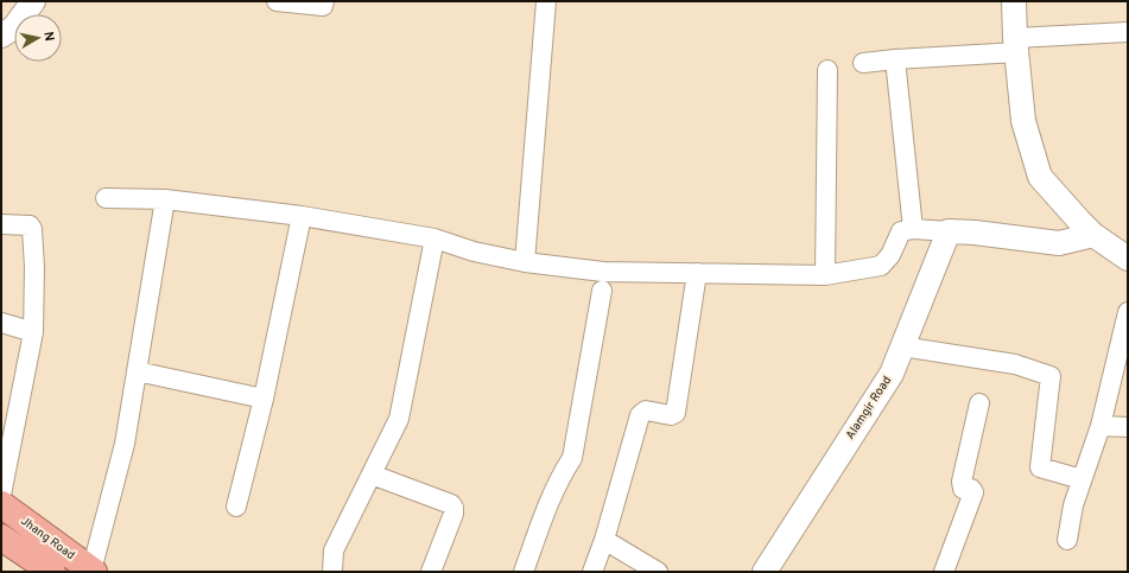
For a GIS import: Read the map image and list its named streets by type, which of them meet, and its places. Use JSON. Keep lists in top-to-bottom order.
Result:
{
  "streets": {
    "highway": ["Jhang Road"],
    "street": ["Alamgir Road"]
  },
  "north": "right"
}
